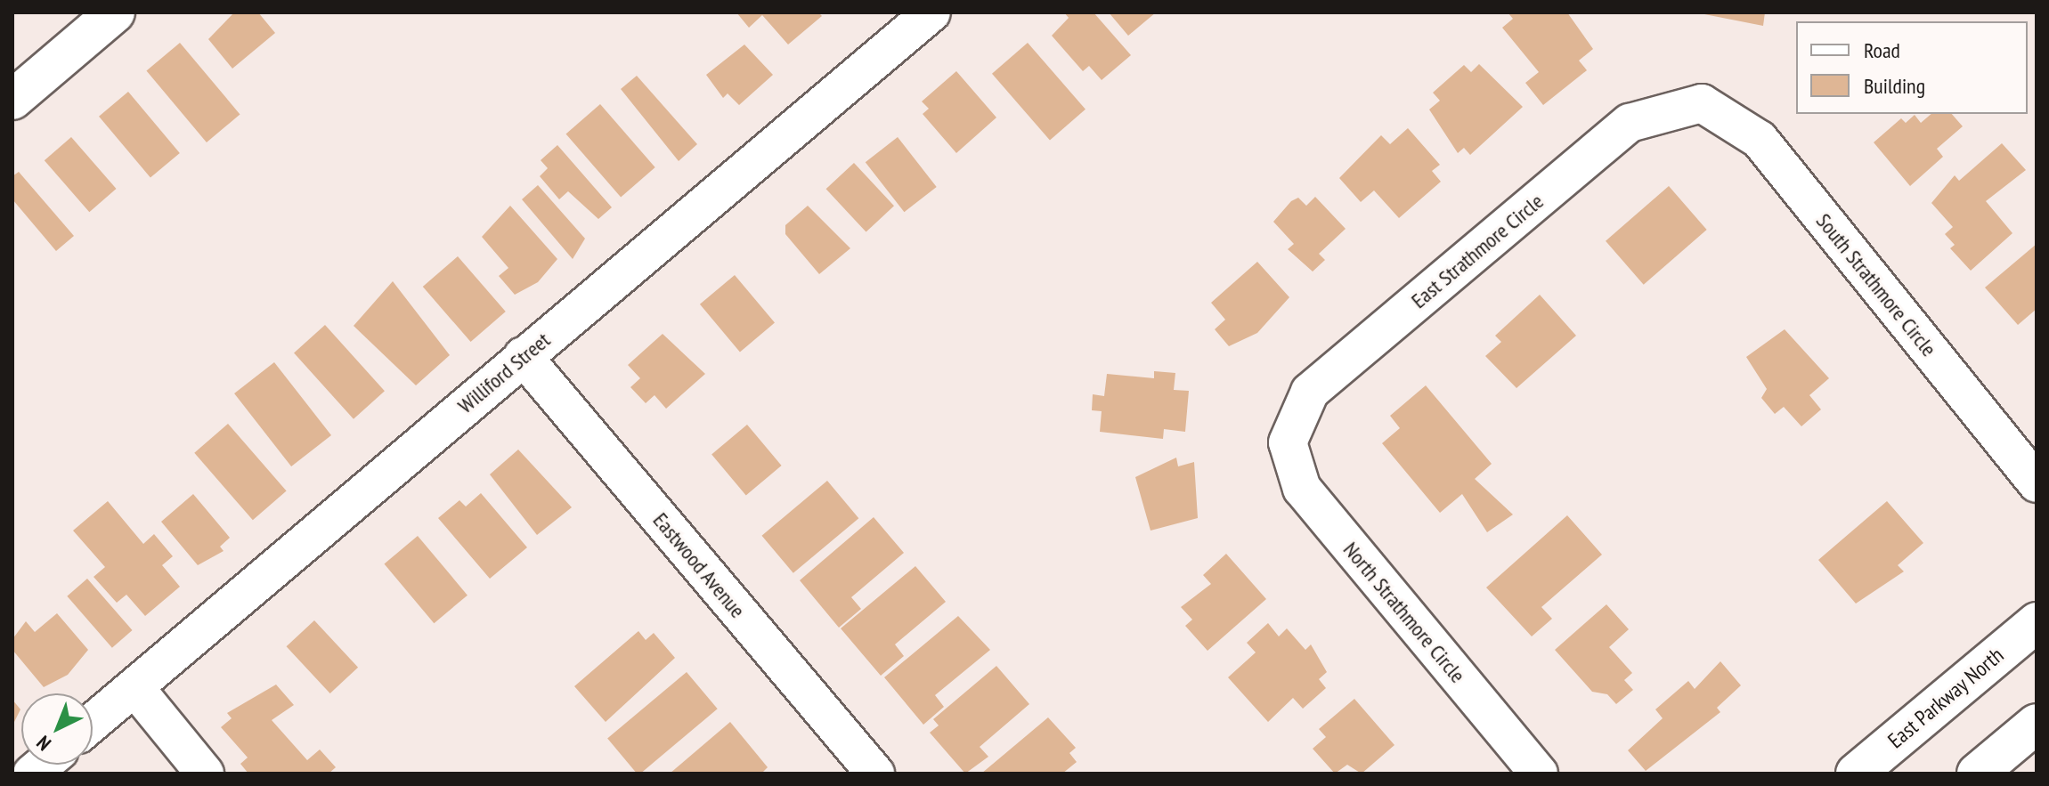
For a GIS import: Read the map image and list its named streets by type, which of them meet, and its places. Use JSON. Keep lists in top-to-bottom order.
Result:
{
  "streets": {
    "main road": ["East Parkway North"],
    "street": [
      "East Strathmore Circle",
      "South Strathmore Circle",
      "Williford Street",
      "Eastwood Avenue",
      "North Strathmore Circle"
    ]
  },
  "crossings": [
    ["East Strathmore Circle", "South Strathmore Circle"],
    ["East Strathmore Circle", "North Strathmore Circle"],
    ["Williford Street", "Eastwood Avenue"]
  ],
  "legend": ["Road", "Building"],
  "north": "bottom left"
}
